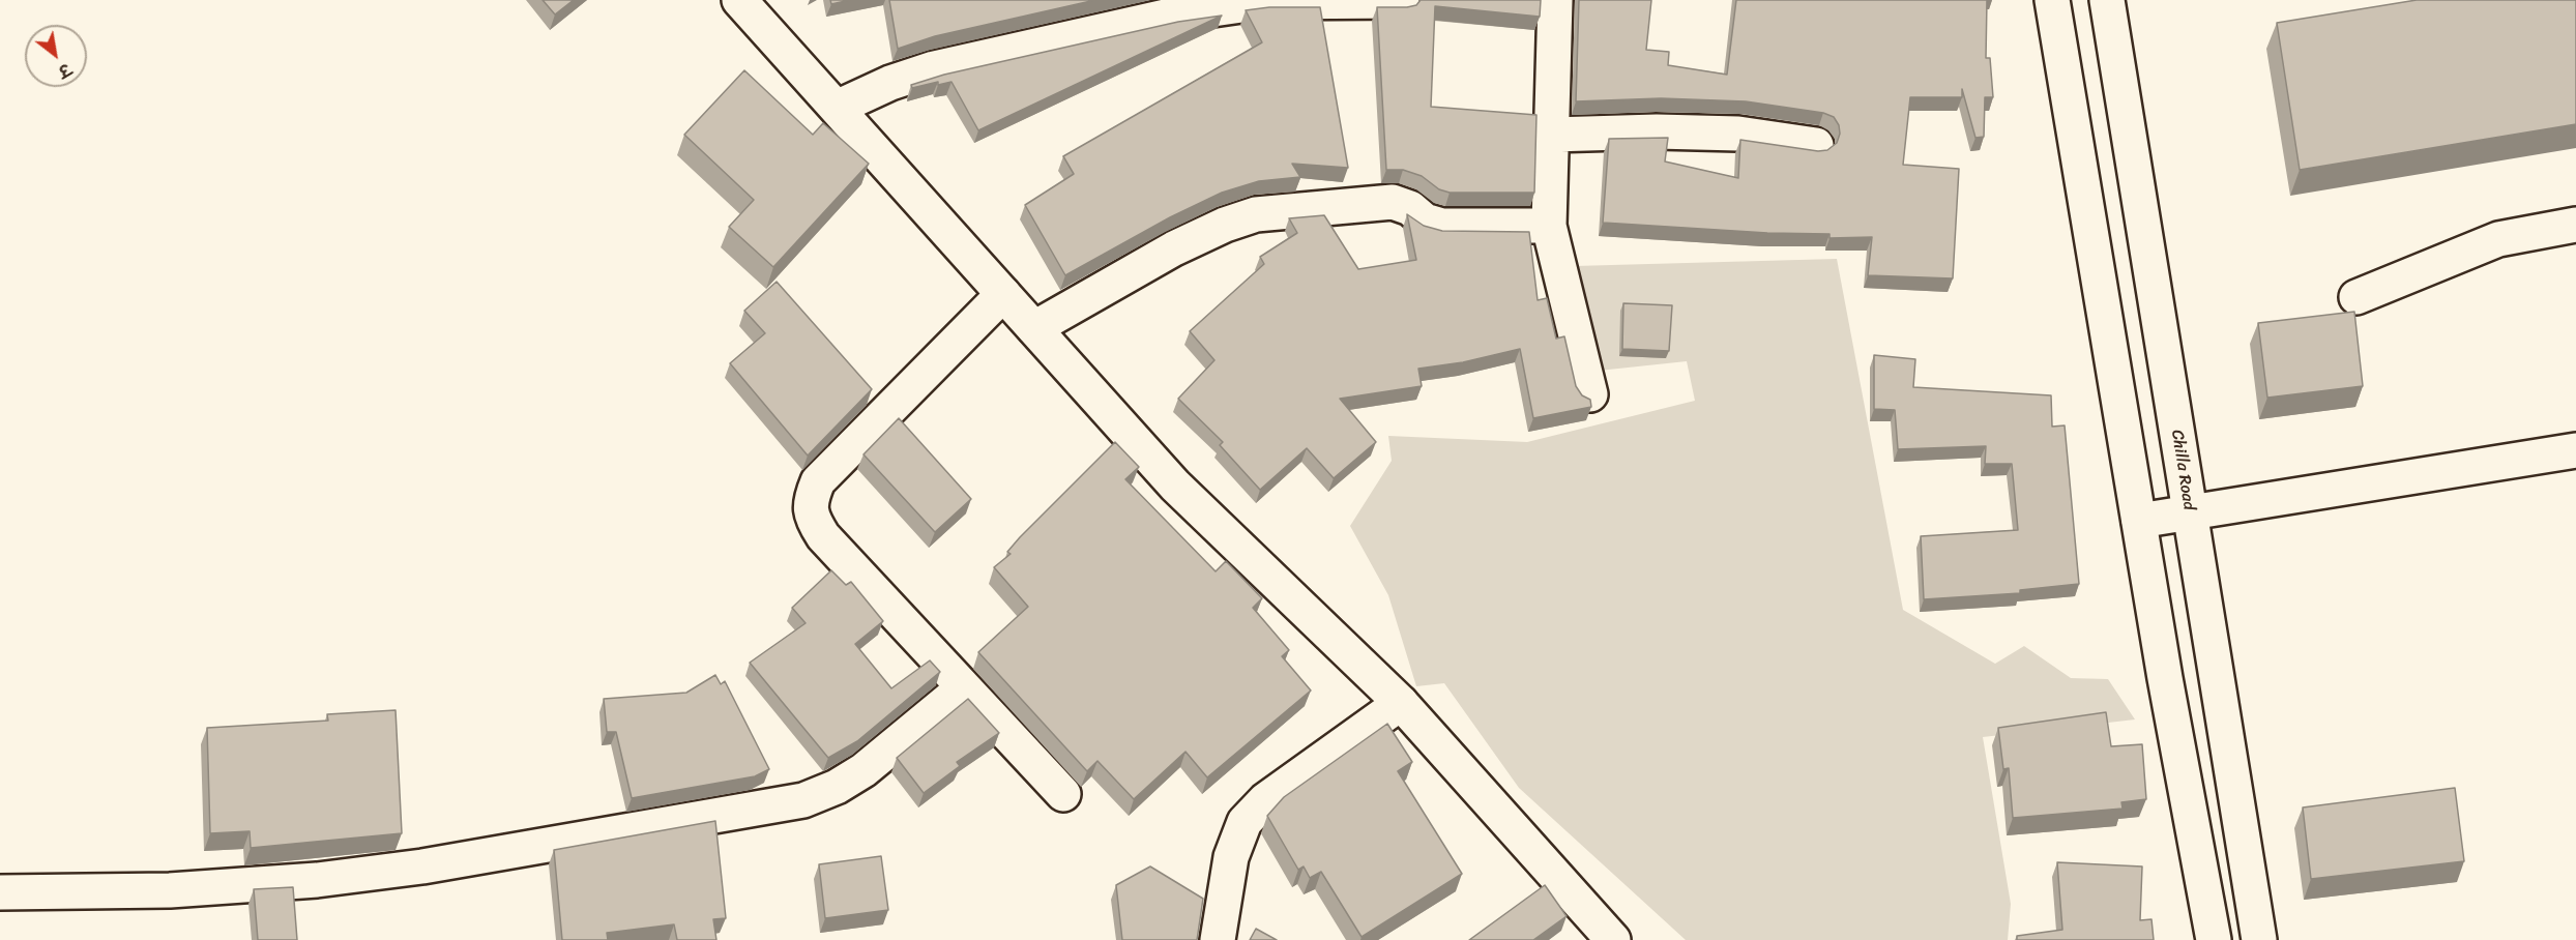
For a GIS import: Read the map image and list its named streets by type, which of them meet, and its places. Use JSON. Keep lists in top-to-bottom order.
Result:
{
  "streets": {
    "street": ["Chilla Road"]
  },
  "north": "bottom right"
}
